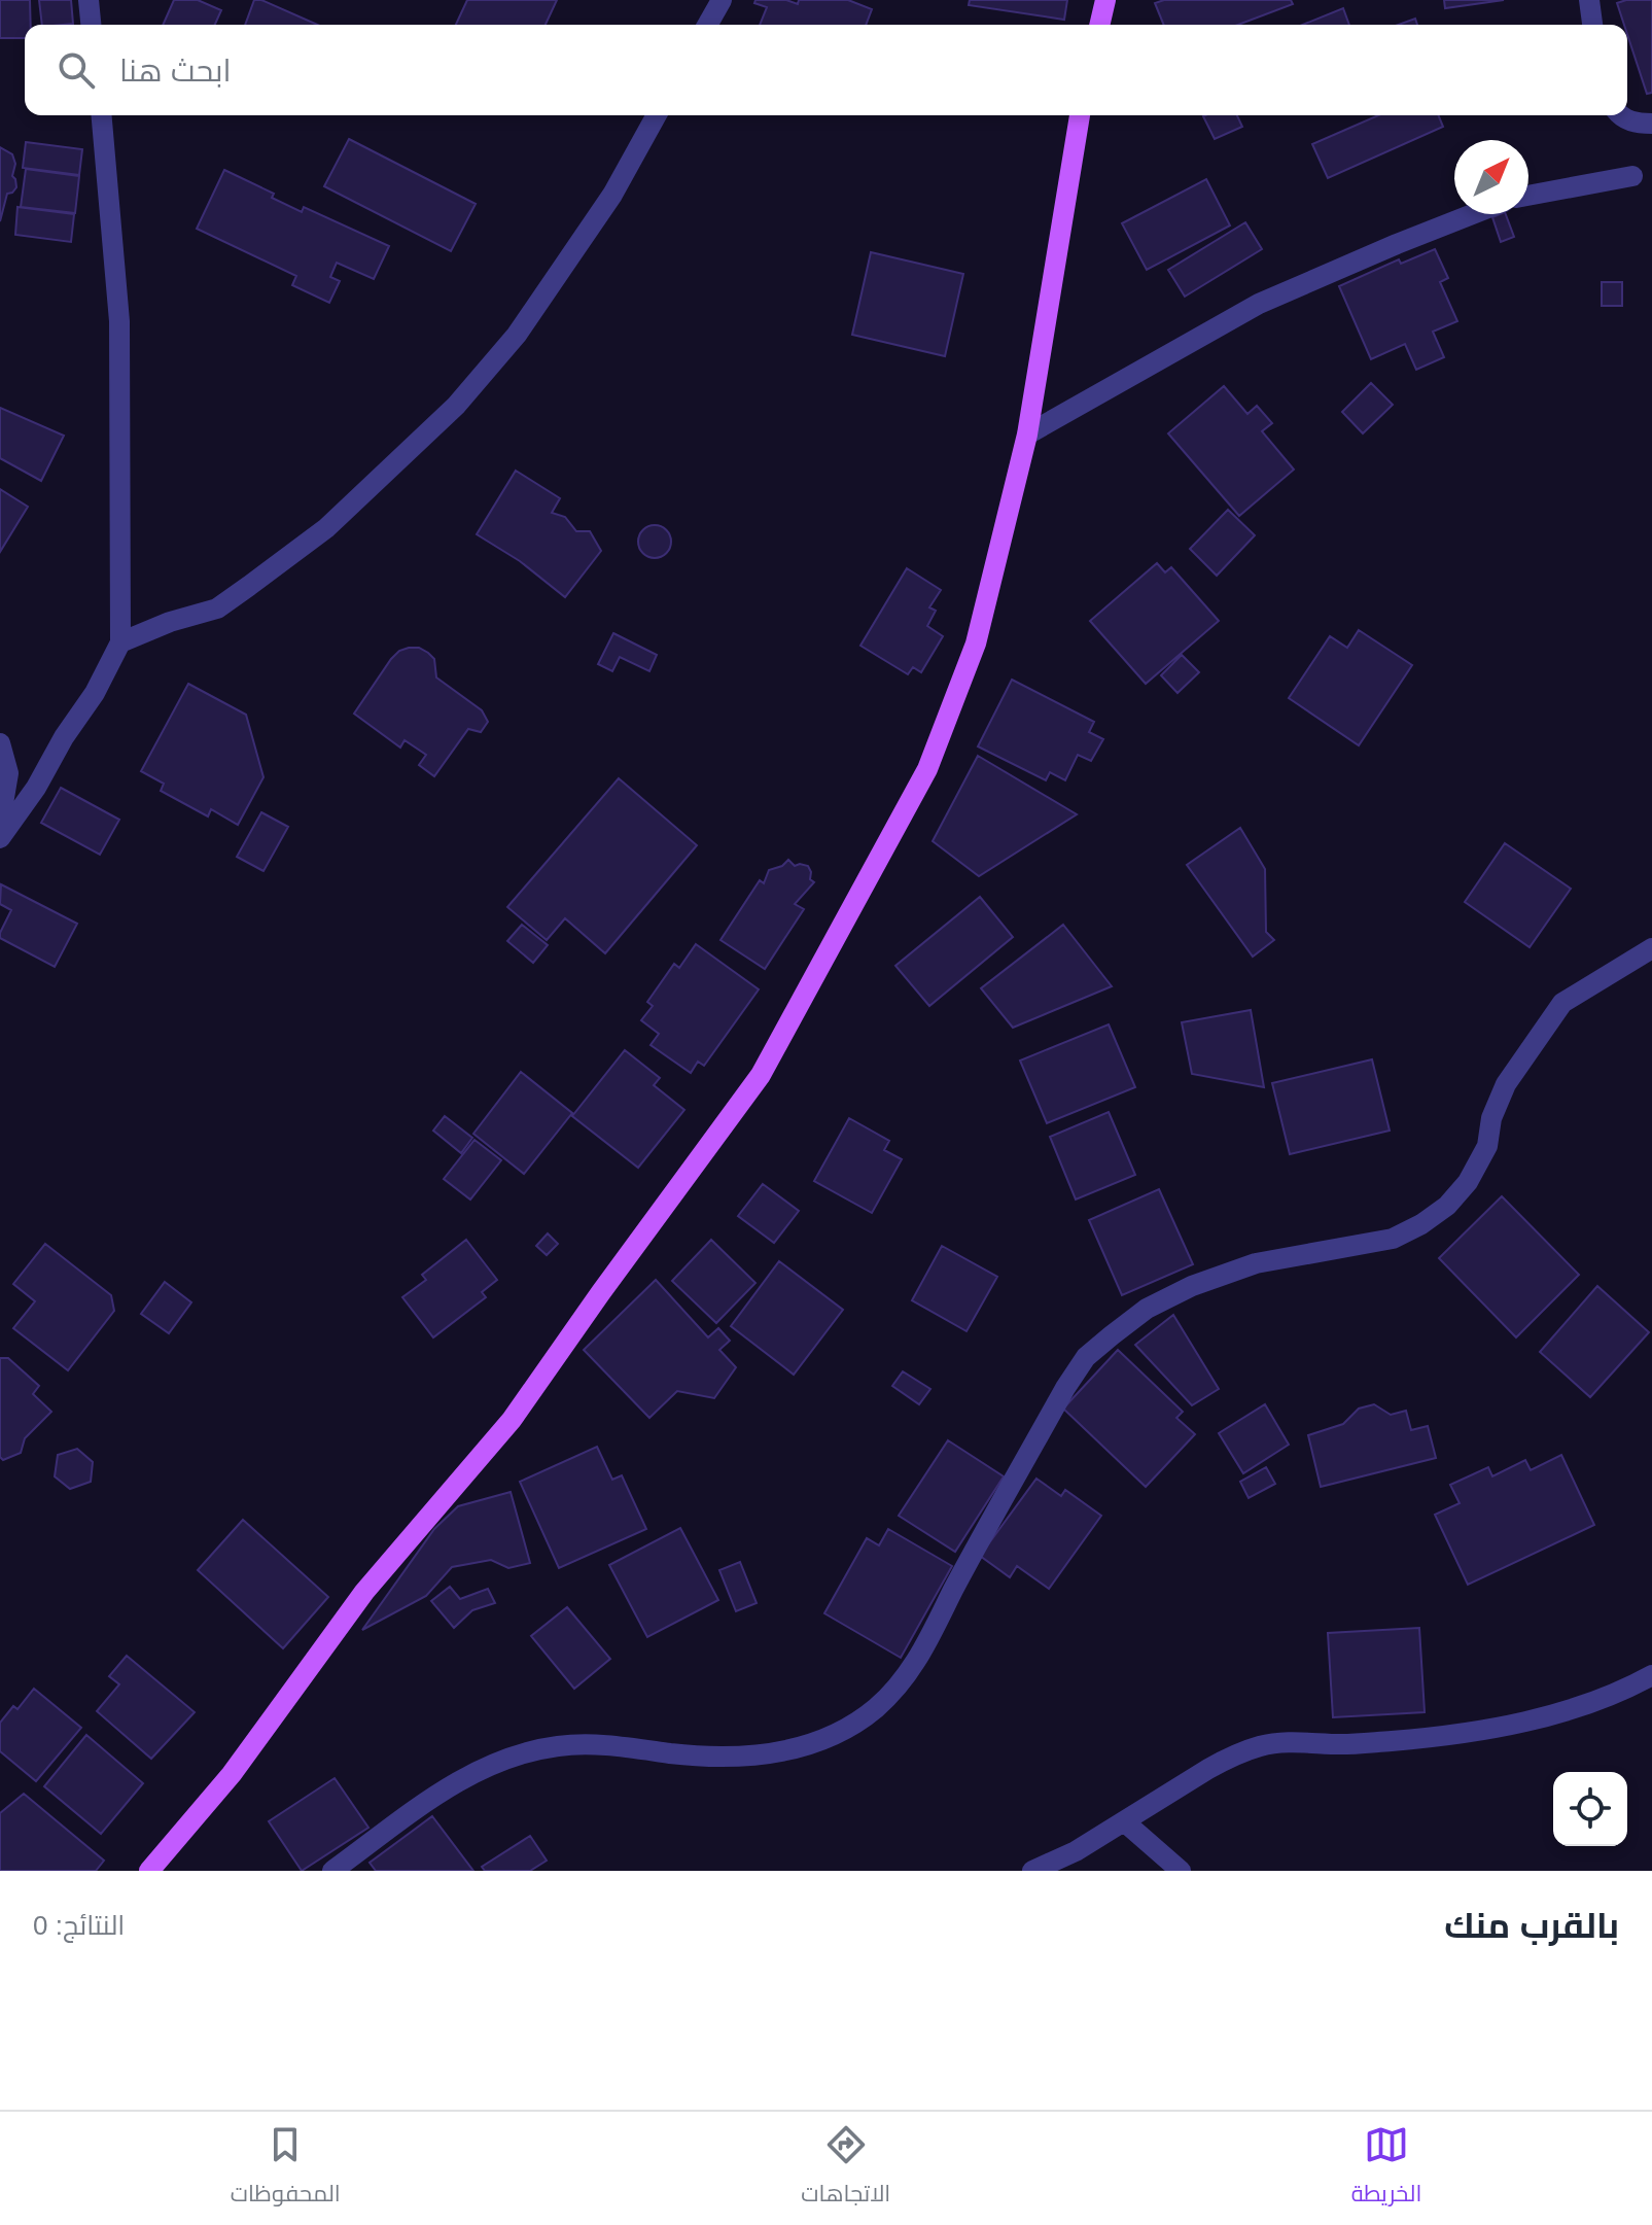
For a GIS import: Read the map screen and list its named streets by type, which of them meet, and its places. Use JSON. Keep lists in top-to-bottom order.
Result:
{
  "north": "top right",
  "page": {
    "search": "ابحث هنا",
    "heading": ["بالقرب منك", "النتائج: 0"],
    "nav": ["الخريطة", "الاتجاهات", "المحفوظات"]
  }
}
